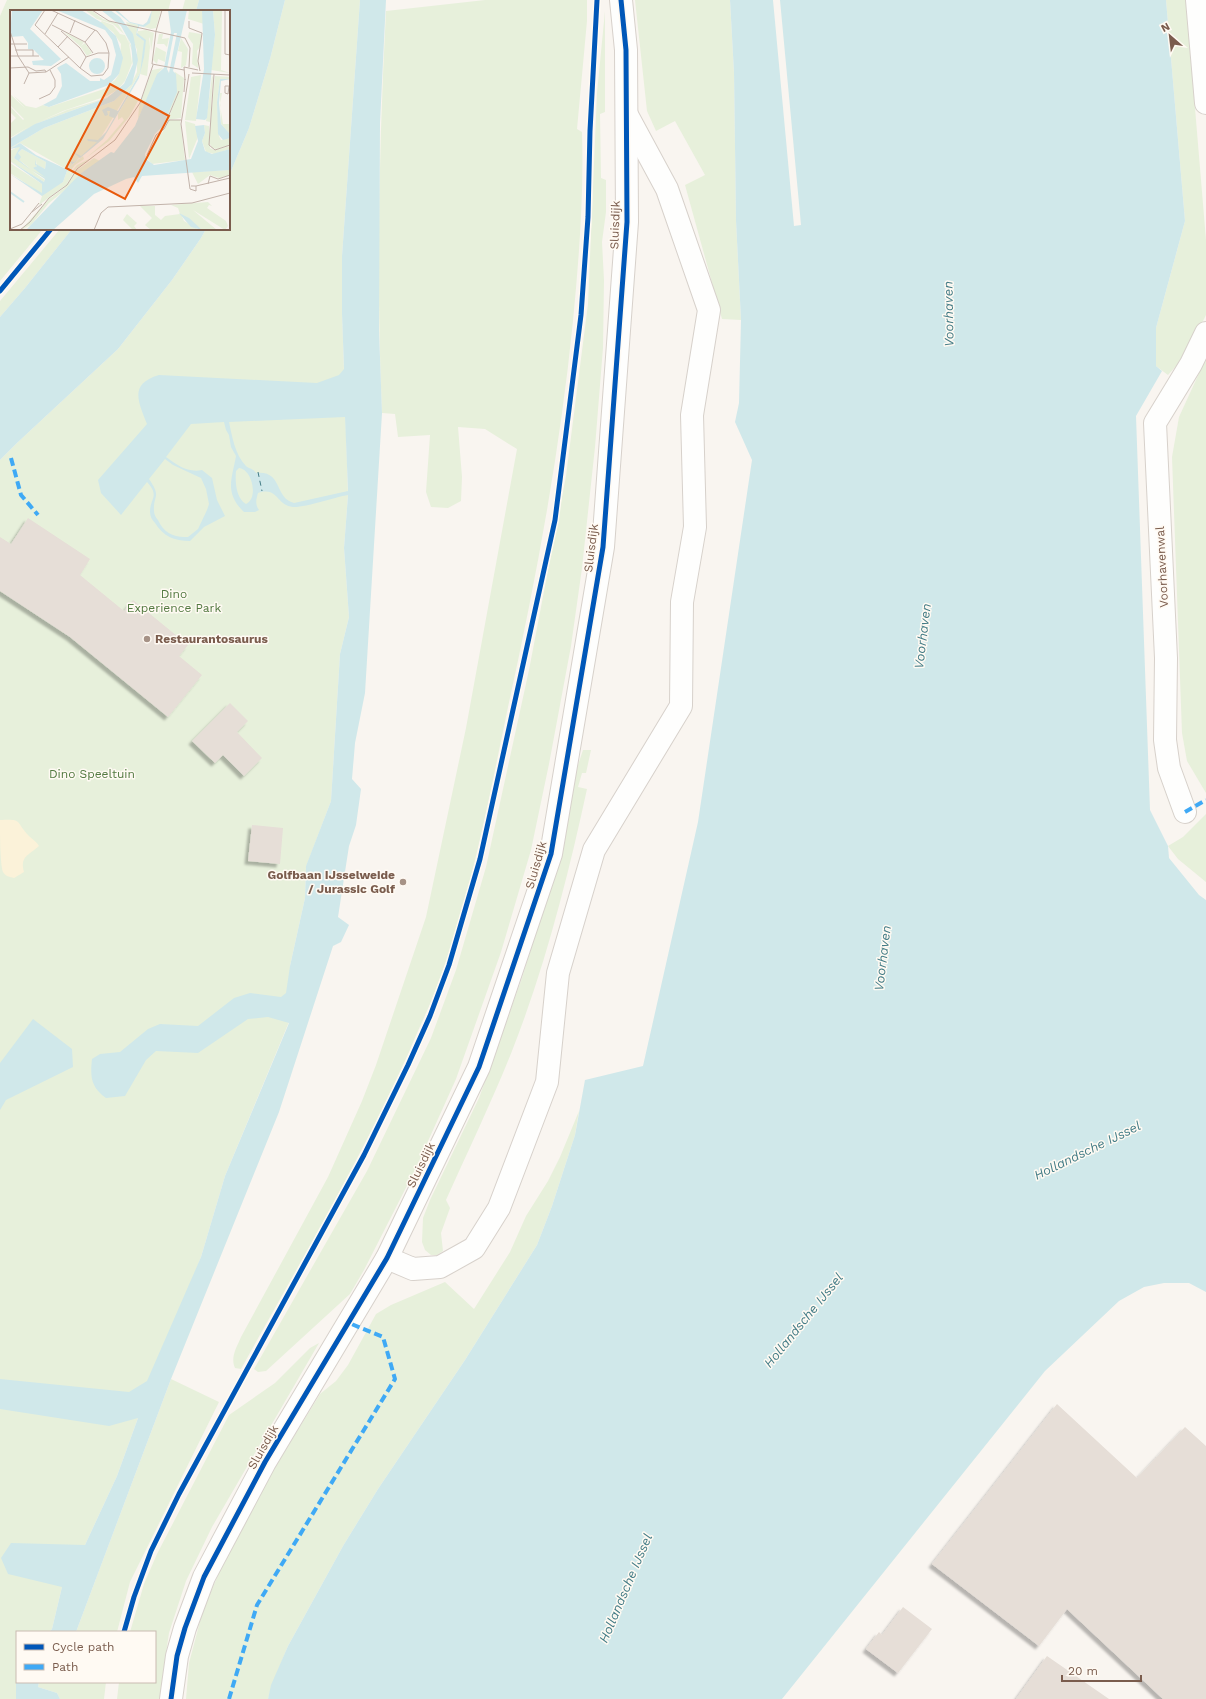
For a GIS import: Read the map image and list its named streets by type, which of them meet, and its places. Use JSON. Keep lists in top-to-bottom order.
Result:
{
  "streets": {
    "street": ["Sluisdijk", "Voorhavenwal"]
  },
  "water": ["Voorhaven", "Hollandsche IJssel"],
  "parks": ["Dino Experience Park", "Dino Speeltuin"],
  "places": ["Restaurantosaurus", "Golfbaan IJsselweide / Jurassic Golf"],
  "legend": ["Cycle path", "Path"],
  "scale_bar": "20 m",
  "north": "top left"
}
